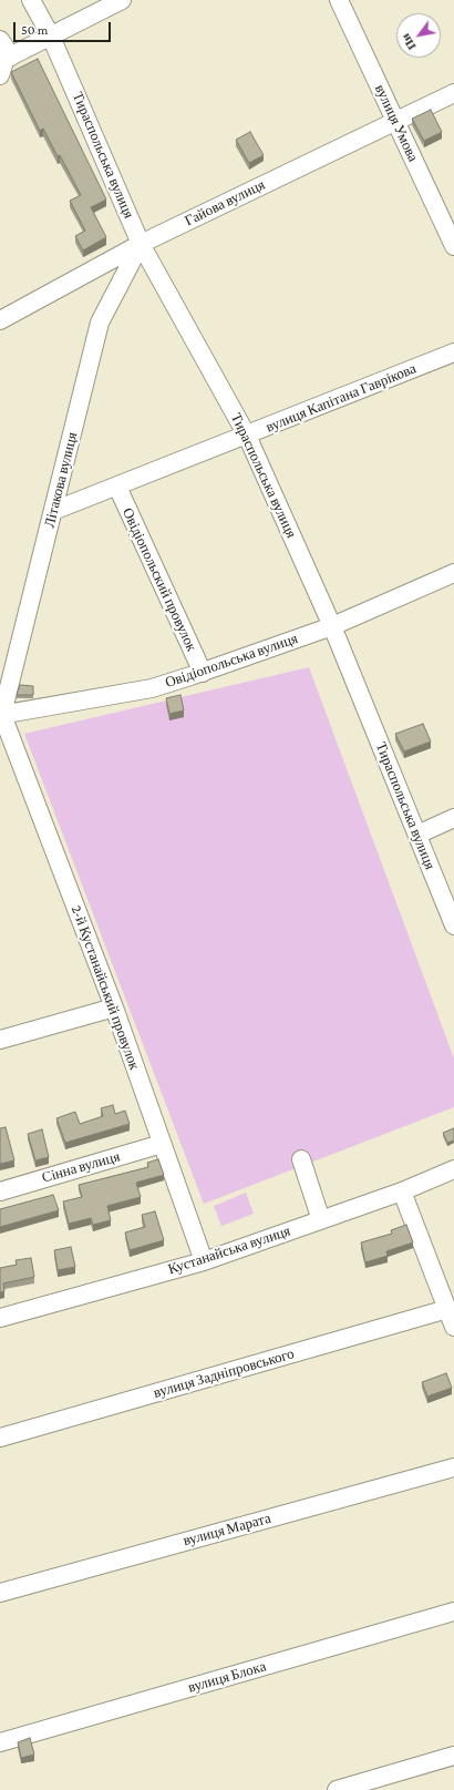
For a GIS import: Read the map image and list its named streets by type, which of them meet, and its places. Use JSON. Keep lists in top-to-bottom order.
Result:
{
  "streets": {
    "street": [
      "вулиця Умова",
      "Тираспольська вулиця",
      "Гайова вулиця",
      "вулиця Капітана Гаврікова",
      "Літакова вулиця",
      "Овідіопольский провулок",
      "Овідіопольська вулиця",
      "2-й Кустанайський провулок",
      "Сінна вулиця",
      "Кустанайська вулиця",
      "вулиця Задніпровського",
      "вулиця Марата",
      "вулиця Блока"
    ]
  },
  "crossings": [
    ["вулиця Умова", "Гайова вулиця"],
    ["Тираспольська вулиця", "Гайова вулиця"],
    ["Тираспольська вулиця", "вулиця Капітана Гаврікова"],
    ["Тираспольська вулиця", "Літакова вулиця"],
    ["Тираспольська вулиця", "Овідіопольська вулиця"],
    ["Гайова вулиця", "Літакова вулиця"],
    ["вулиця Капітана Гаврікова", "Літакова вулиця"],
    ["вулиця Капітана Гаврікова", "Овідіопольский провулок"],
    ["Літакова вулиця", "Овідіопольська вулиця"],
    ["Літакова вулиця", "2-й Кустанайський провулок"],
    ["Овідіопольский провулок", "Овідіопольська вулиця"],
    ["Овідіопольська вулиця", "2-й Кустанайський провулок"],
    ["2-й Кустанайський провулок", "Сінна вулиця"],
    ["2-й Кустанайський провулок", "Кустанайська вулиця"]
  ],
  "scale_bar": "50 m",
  "north": "bottom left"
}
